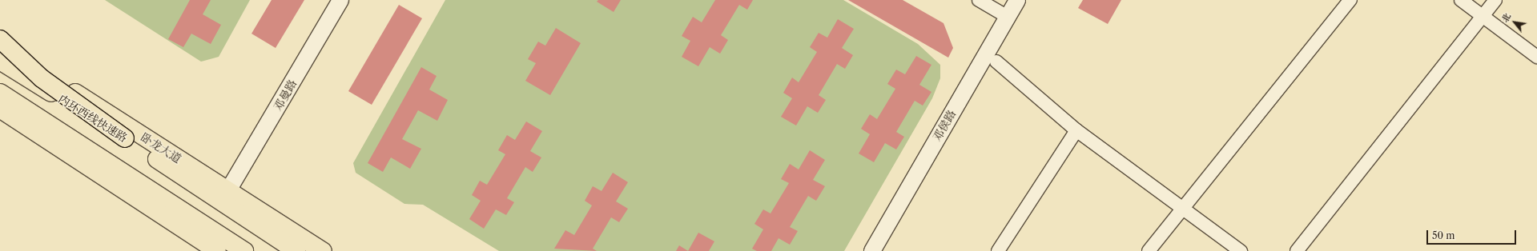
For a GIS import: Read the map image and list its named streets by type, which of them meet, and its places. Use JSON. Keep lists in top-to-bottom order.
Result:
{
  "streets": {
    "highway": ["内环西线快速路", "卧龙大道"],
    "street": ["邓曼路", "邓侯路"]
  },
  "crossings": [
    ["邓曼路", "卧龙大道"]
  ],
  "scale_bar": "50 m",
  "north": "top left"
}
